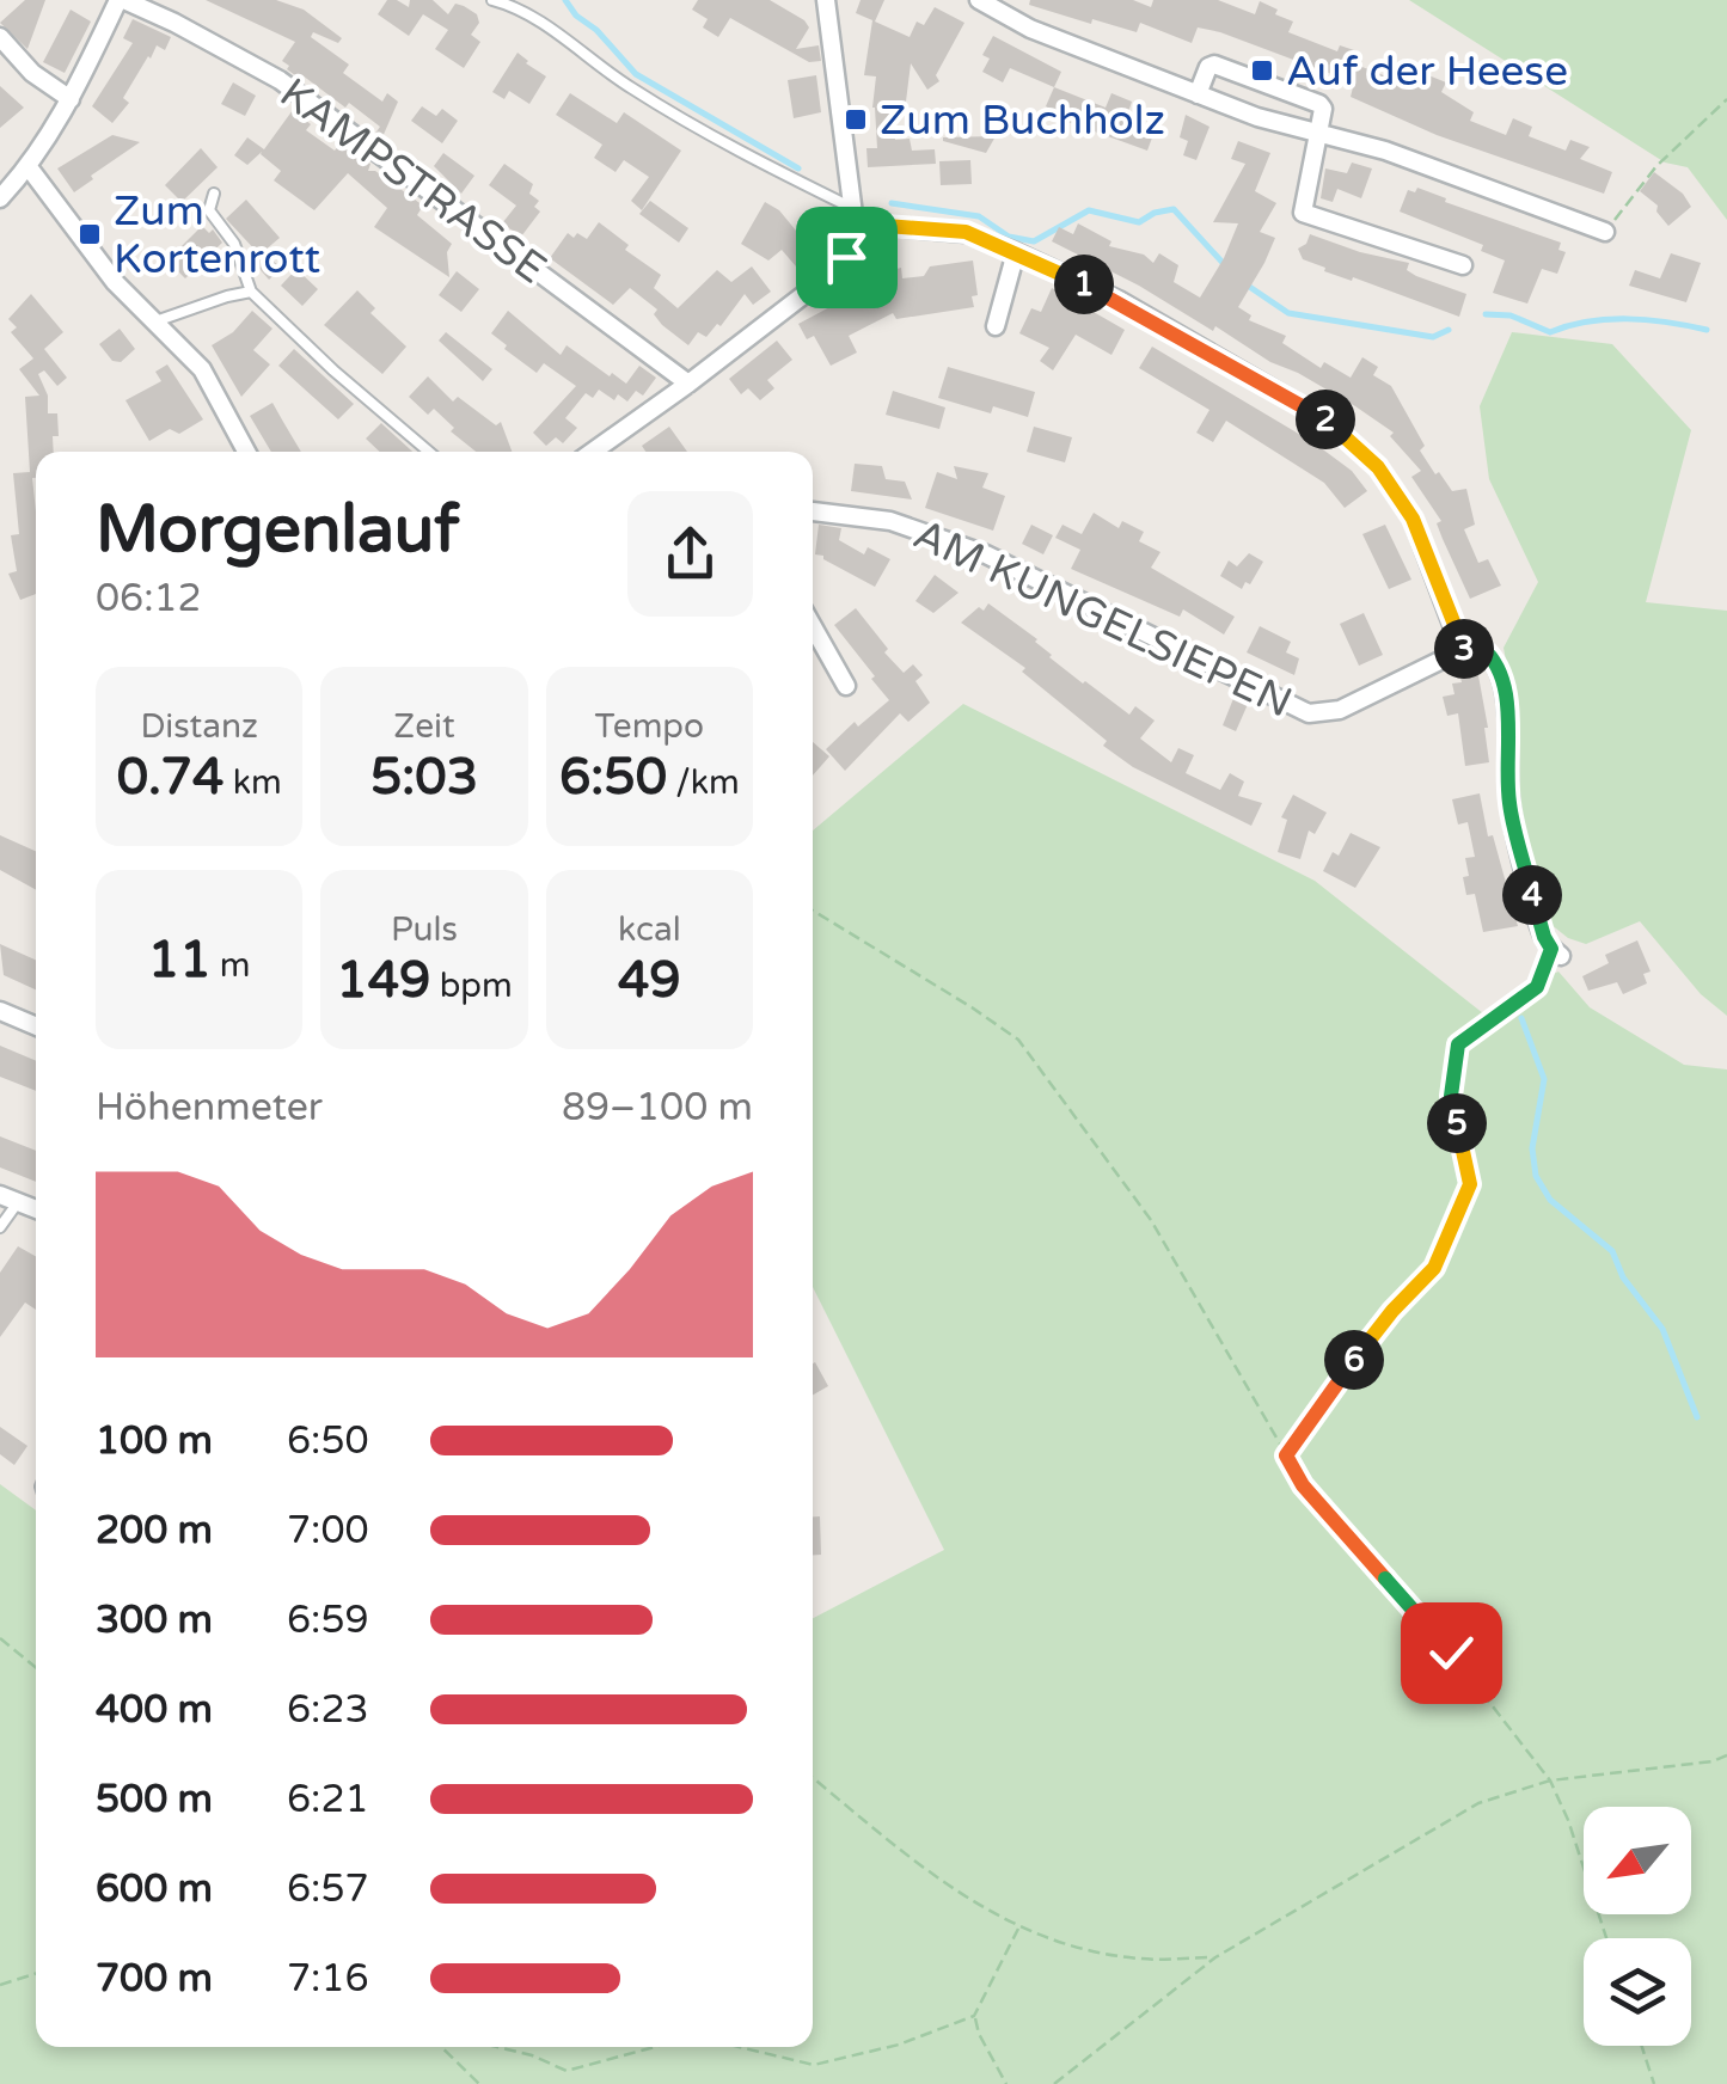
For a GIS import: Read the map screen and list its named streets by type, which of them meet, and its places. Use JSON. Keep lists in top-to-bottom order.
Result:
{
  "streets": {
    "street": ["KAMPSTRASSE", "AM KUNGELSIEPEN"]
  },
  "places": {
    "transit": ["Auf der Heese", "Zum Buchholz", "Zum Kortenrott"]
  },
  "north": "bottom left",
  "page": {
    "pins": [
      "1",
      "2",
      "3",
      "4",
      "5",
      "6"
    ],
    "heading": ["Morgenlauf", "06:12"],
    "stats": [
      ["Distanz", "0.74 km"],
      ["Zeit", "5:03"],
      ["Tempo", "6:50 /km"],
      ["11 m"],
      ["Puls", "149 bpm"],
      ["kcal", "49"]
    ],
    "chart": ["Höhenmeter", "89–100 m"],
    "list": [
      {
        "name": "100 m",
        "note": "6:50"
      },
      {
        "name": "200 m",
        "note": "7:00"
      },
      {
        "name": "300 m",
        "note": "6:59"
      },
      {
        "name": "400 m",
        "note": "6:23"
      },
      {
        "name": "500 m",
        "note": "6:21"
      },
      {
        "name": "600 m",
        "note": "6:57"
      },
      {
        "name": "700 m",
        "note": "7:16"
      }
    ]
  }
}
